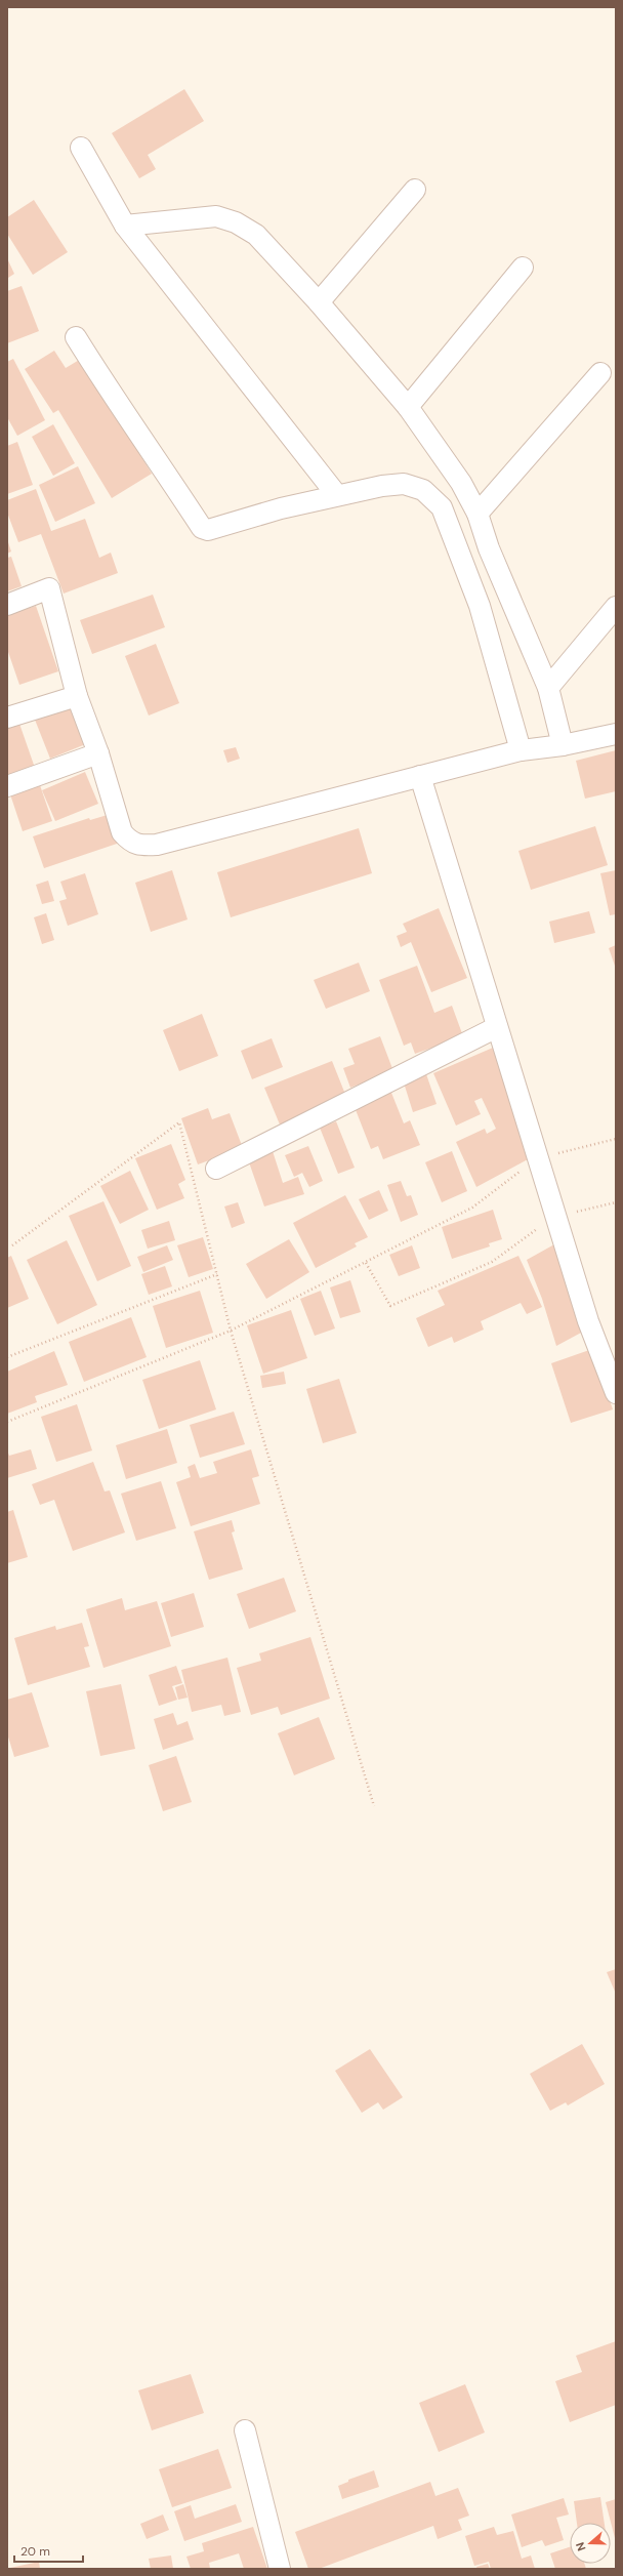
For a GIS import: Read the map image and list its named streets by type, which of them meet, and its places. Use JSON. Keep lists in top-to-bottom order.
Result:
{
  "scale_bar": "20 m",
  "north": "left"
}
